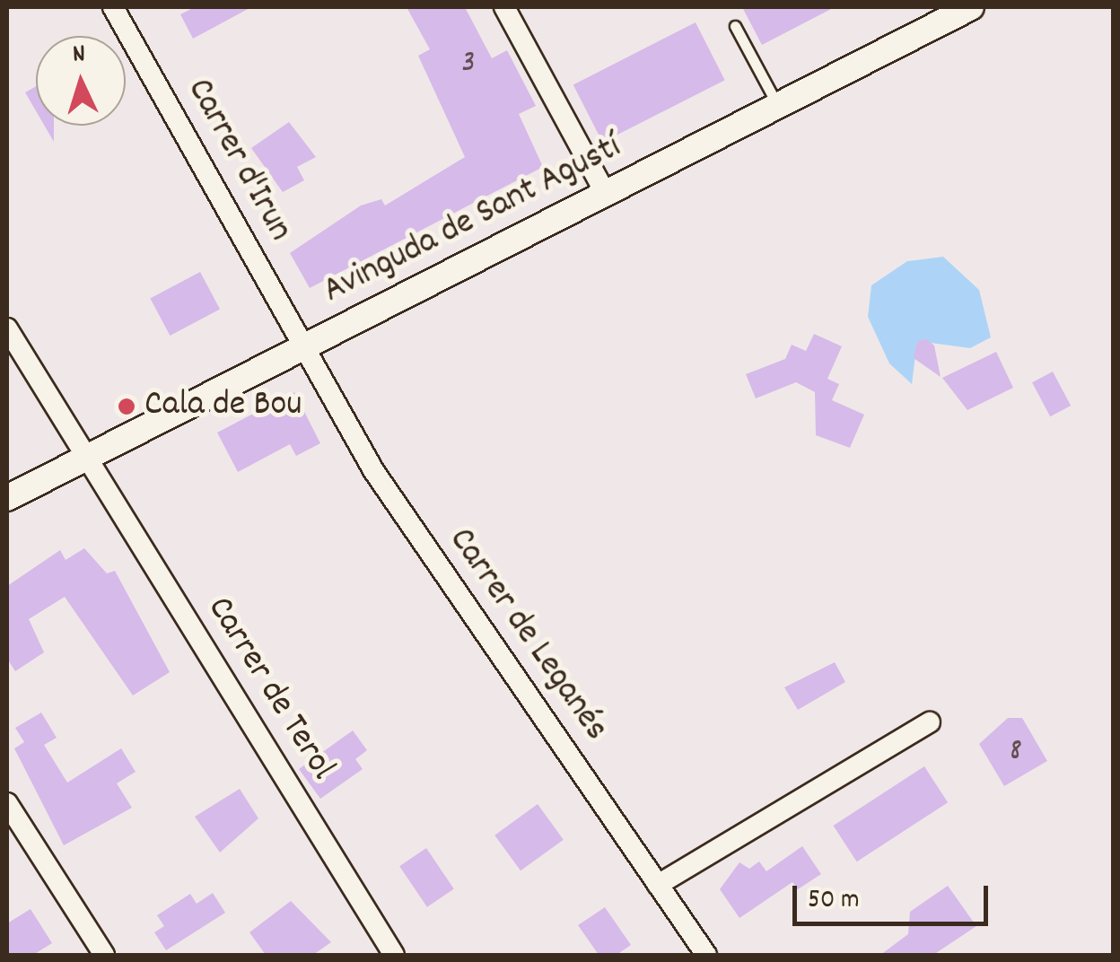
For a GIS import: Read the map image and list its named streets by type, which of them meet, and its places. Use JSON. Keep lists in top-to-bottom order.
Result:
{
  "streets": {
    "street": [
      "Carrer d'Irun",
      "Avinguda de Sant Agustí",
      "Carrer de Leganés",
      "Carrer de Terol"
    ]
  },
  "crossings": [
    ["Carrer d'Irun", "Avinguda de Sant Agustí"],
    ["Carrer d'Irun", "Carrer de Leganés"],
    ["Avinguda de Sant Agustí", "Carrer de Leganés"],
    ["Avinguda de Sant Agustí", "Carrer de Terol"]
  ],
  "places": ["Cala de Bou"],
  "house_numbers": ["3", "8"],
  "scale_bar": "50 m",
  "north": "top"
}
